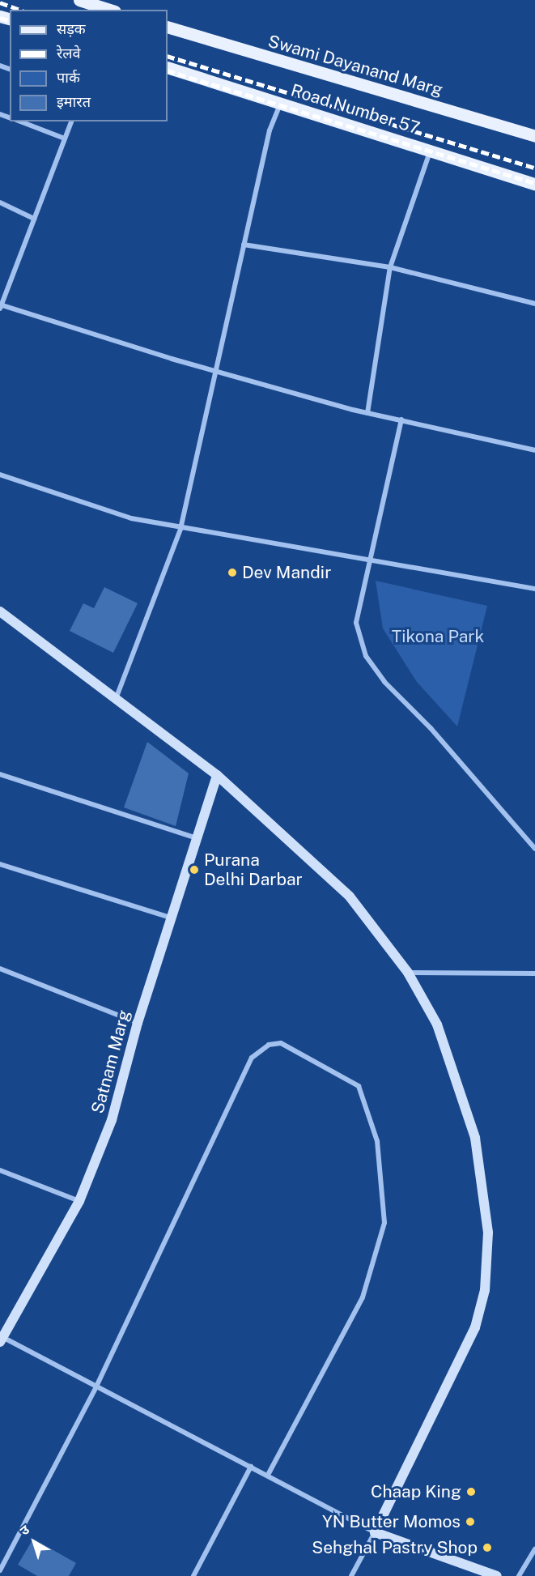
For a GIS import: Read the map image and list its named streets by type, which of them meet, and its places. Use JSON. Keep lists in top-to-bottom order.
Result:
{
  "streets": {
    "main road": ["Swami Dayanand Marg", "Road Number 57"],
    "street": ["Satnam Marg"]
  },
  "parks": ["Tikona Park"],
  "places": [
    "Dev Mandir",
    "Purana Delhi Darbar",
    "Chaap King",
    "YN Butter Momos",
    "Sehghal Pastry Shop"
  ],
  "legend": [
    "सड़क",
    "रेलवे",
    "पार्क",
    "इमारत"
  ],
  "north": "top left"
}
